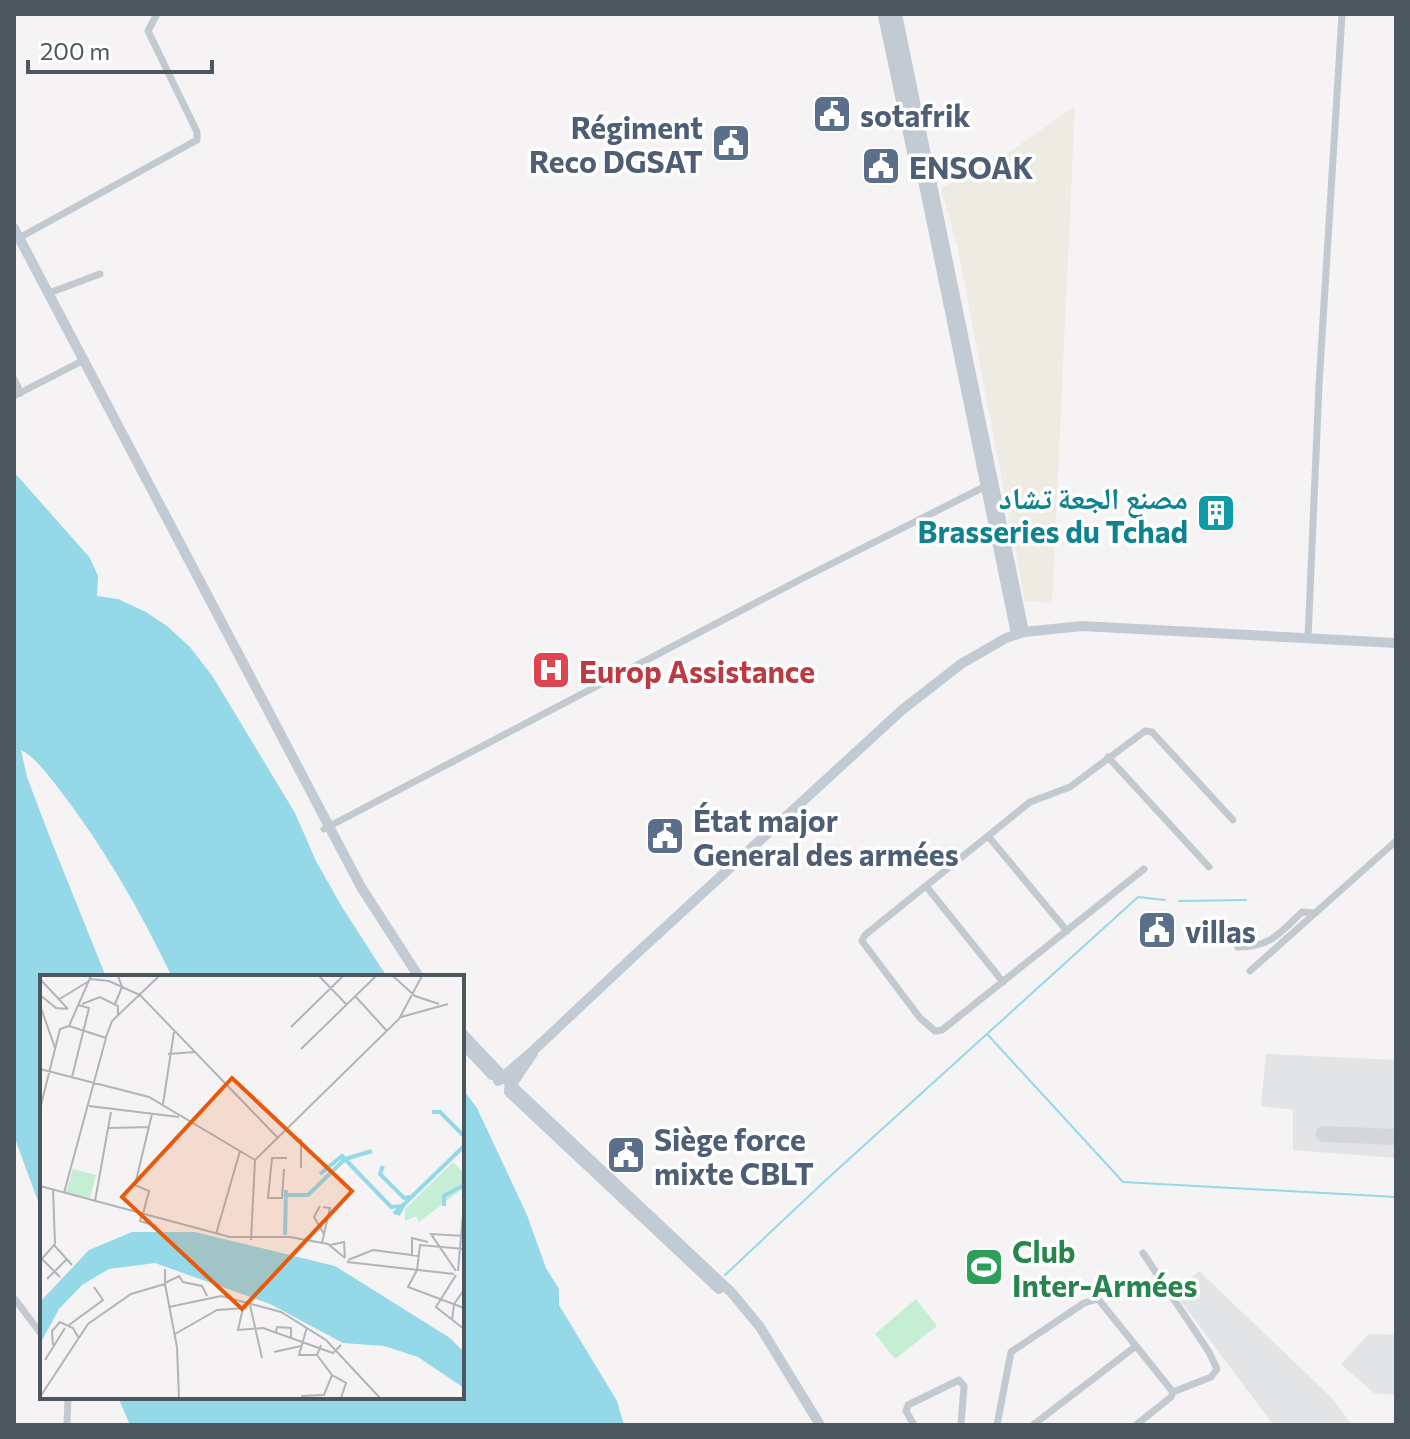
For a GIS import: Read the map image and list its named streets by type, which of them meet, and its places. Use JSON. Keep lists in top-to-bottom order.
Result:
{
  "places": {
    "public building": [
      "sotafrik",
      "Régiment Reco DGSAT",
      "ENSOAK",
      "État major General des armées",
      "villas",
      "Siège force mixte CBLT"
    ],
    "building": ["مصنع الجعة تشاد Brasseries du Tchad"],
    "hospital": ["Europ Assistance"],
    "sports": ["Club Inter-Armées"]
  },
  "scale_bar": "200 m"
}
